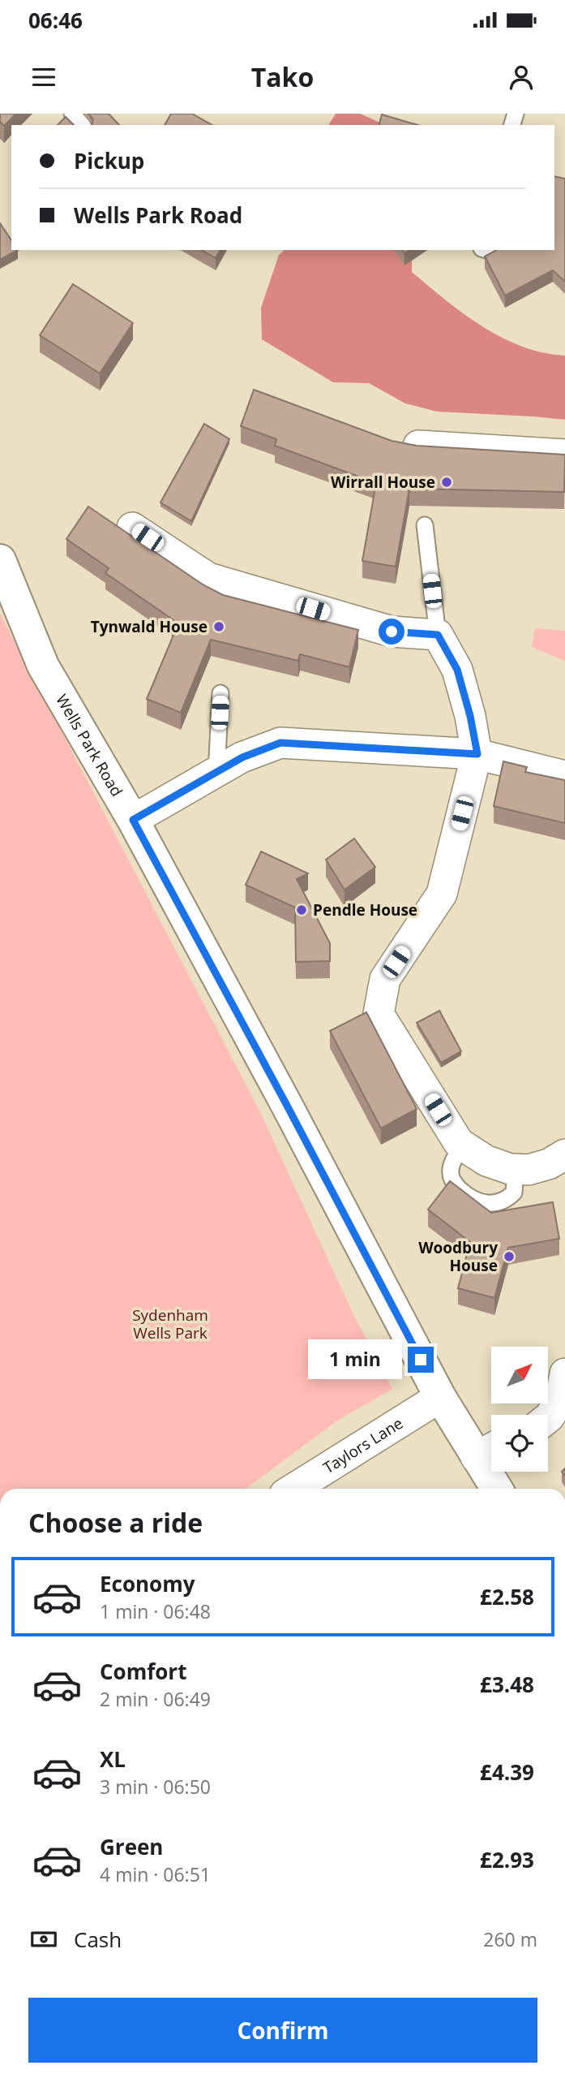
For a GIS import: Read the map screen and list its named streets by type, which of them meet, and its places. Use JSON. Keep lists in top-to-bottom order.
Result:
{
  "streets": {
    "street": ["Wells Park Road", "Taylors Lane"]
  },
  "crossings": [
    ["Wells Park Road", "Taylors Lane"]
  ],
  "parks": ["Sydenham Wells Park"],
  "places": [
    "Wirrall House",
    "Tynwald House",
    "Pendle House",
    "Woodbury House"
  ],
  "north": "top right",
  "page": {
    "status": "06:46",
    "header": "Tako",
    "banner": ["Pickup", "Wells Park Road"],
    "bubble": "1 min",
    "heading": "Choose a ride",
    "list": [
      {
        "name": "Economy",
        "note": "1 min · 06:48",
        "value": "£2.58"
      },
      {
        "name": "Comfort",
        "note": "2 min · 06:49",
        "value": "£3.48"
      },
      {
        "name": "XL",
        "note": "3 min · 06:50",
        "value": "£4.39"
      },
      {
        "name": "Green",
        "note": "4 min · 06:51",
        "value": "£2.93"
      }
    ],
    "pay": ["Cash", "260 m"],
    "buttons": "Confirm"
  }
}
